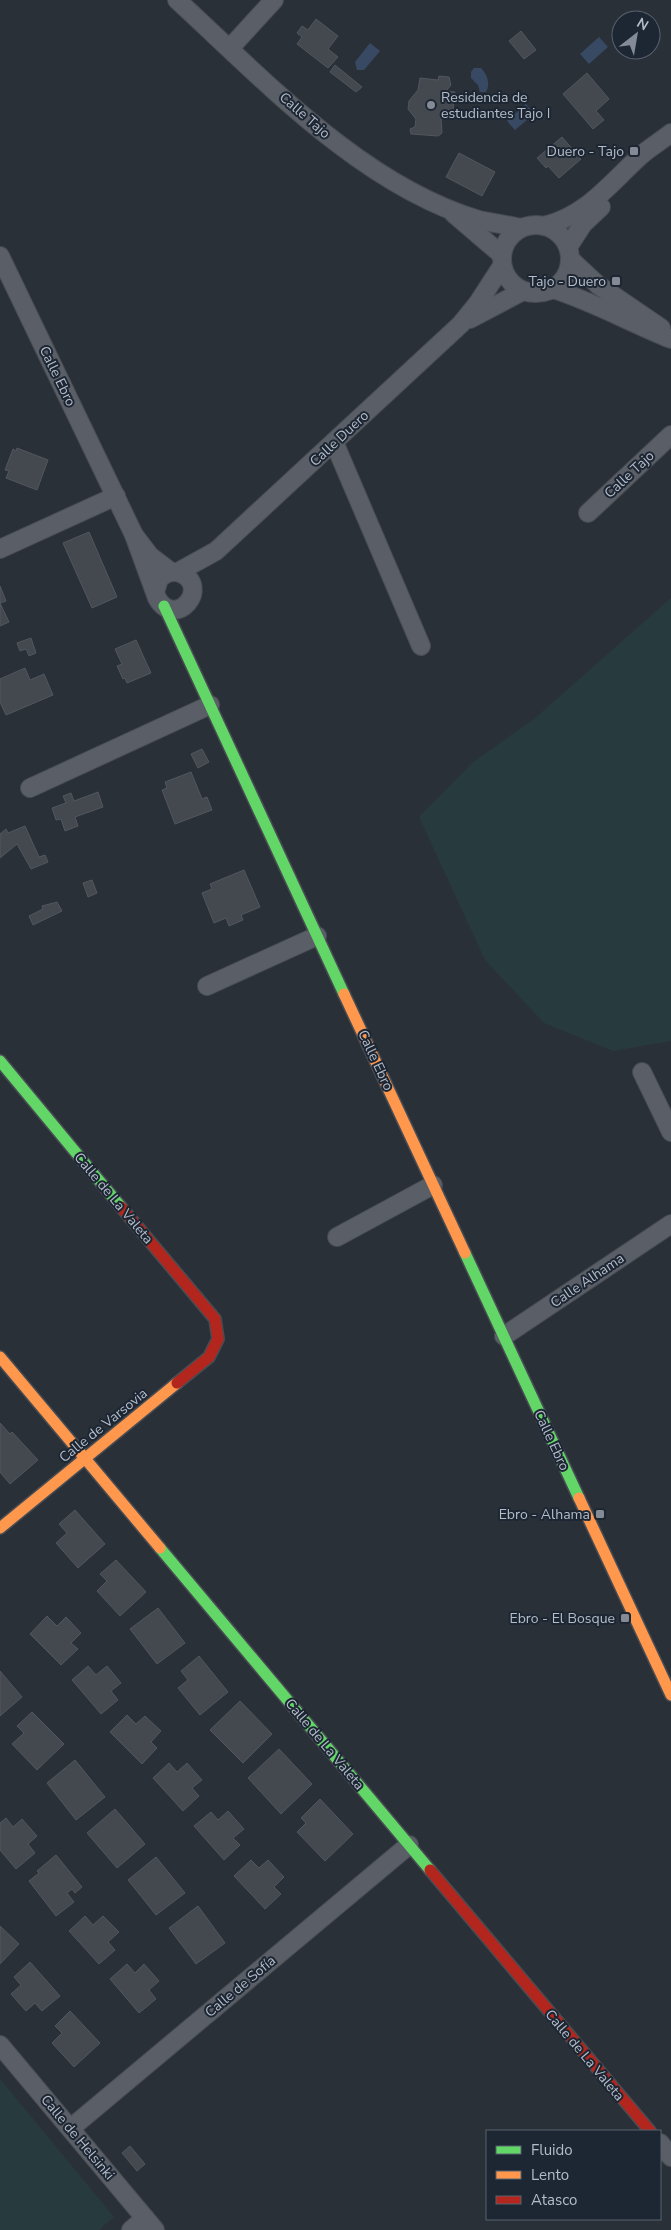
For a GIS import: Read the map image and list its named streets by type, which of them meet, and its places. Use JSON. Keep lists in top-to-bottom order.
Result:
{
  "streets": {
    "street": [
      "Calle Tajo",
      "Calle Ebro",
      "Calle Duero",
      "Calle de La Valeta",
      "Calle Alhama",
      "Calle de Varsovia",
      "Calle de Sofía",
      "Calle de Helsinki"
    ]
  },
  "crossings": [
    ["Calle Tajo", "Calle Duero"],
    ["Calle Ebro", "Calle Duero"],
    ["Calle Ebro", "Calle Alhama"],
    ["Calle de La Valeta", "Calle de Varsovia"],
    ["Calle de La Valeta", "Calle de Sofía"],
    ["Calle de Sofía", "Calle de Helsinki"]
  ],
  "places": {
    "other": ["Residencia de estudiantes Tajo I"],
    "transit": [
      "Duero - Tajo",
      "Tajo - Duero",
      "Ebro - Alhama",
      "Ebro - El Bosque"
    ]
  },
  "legend": ["Fluido", "Lento", "Atasco"],
  "north": "top right"
}
